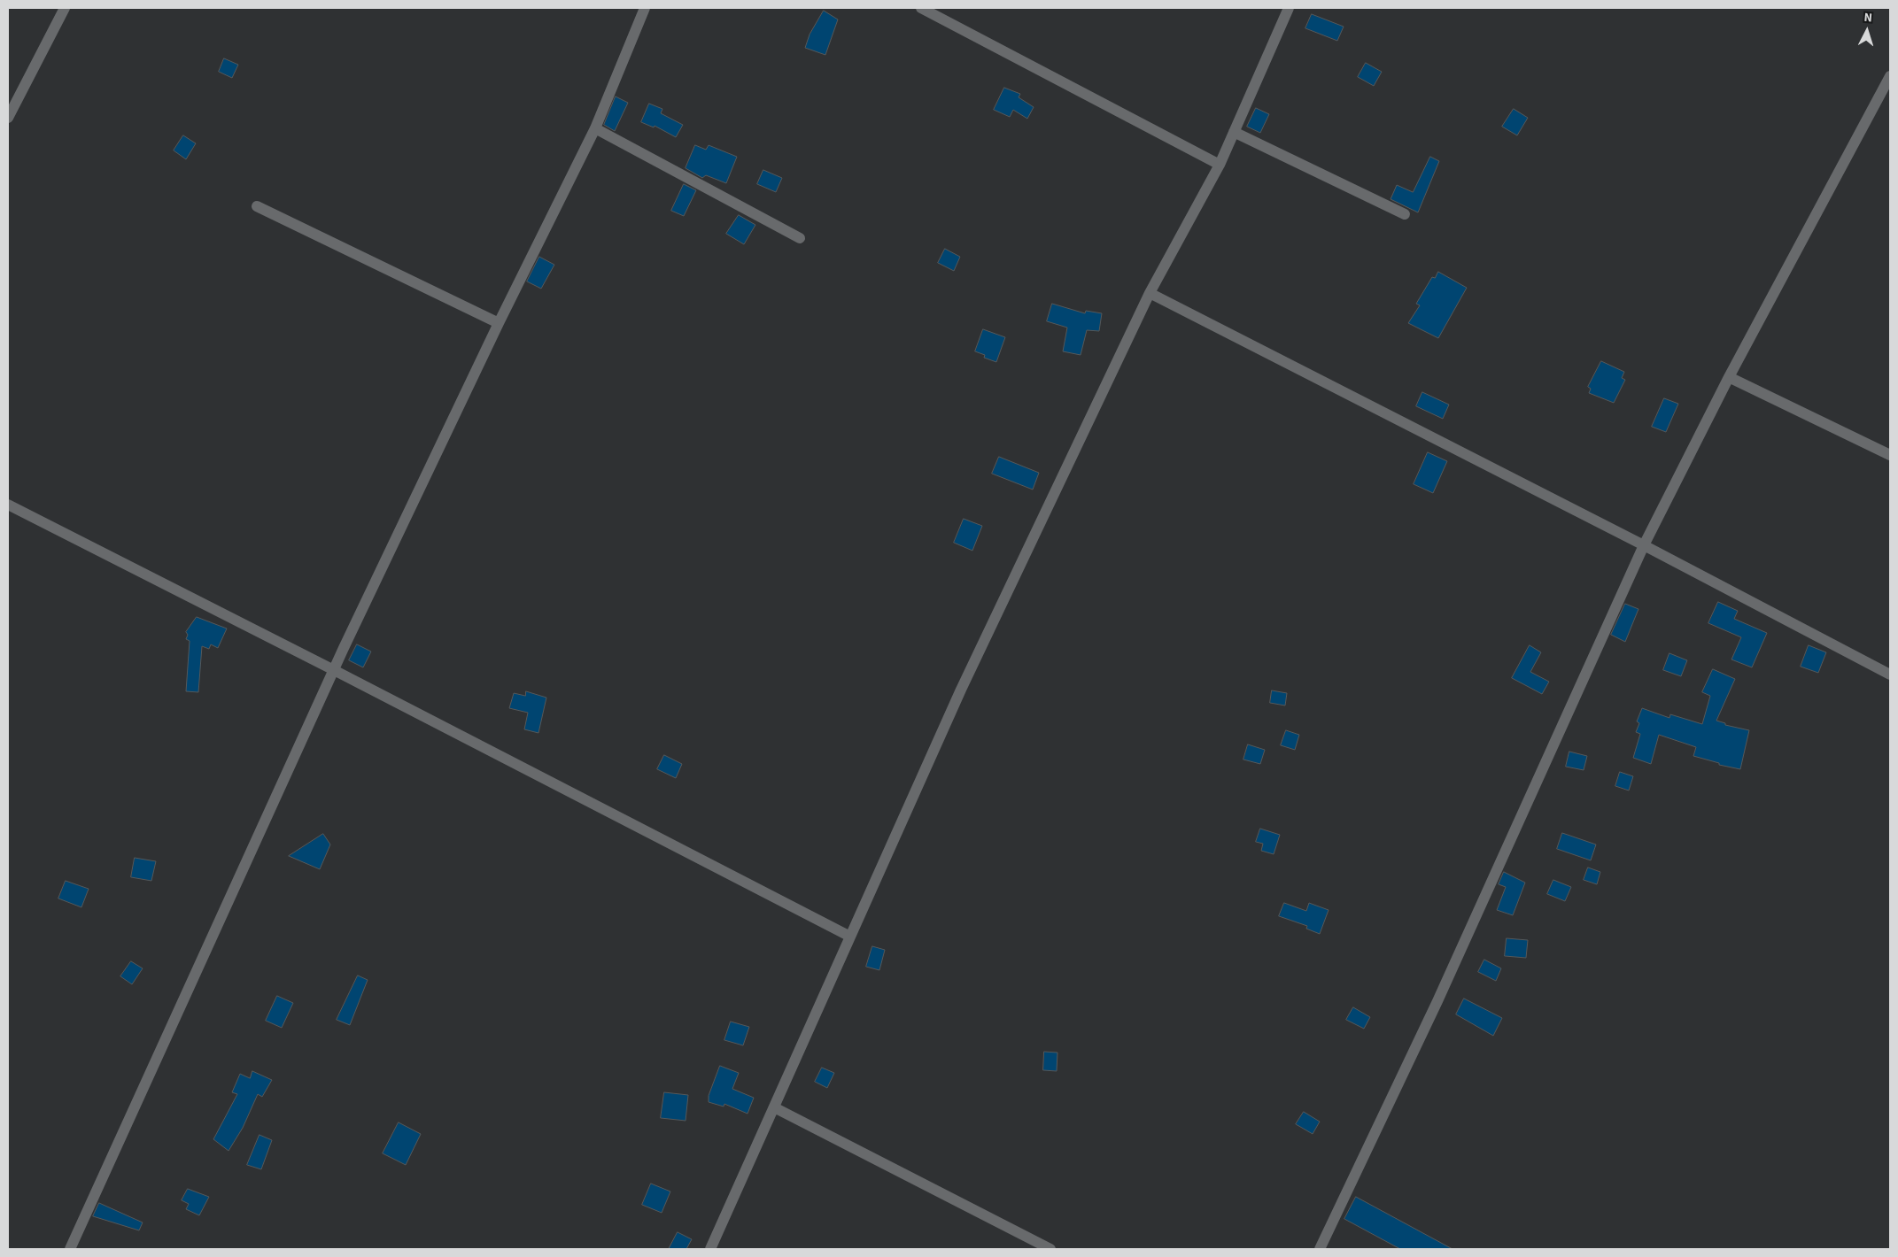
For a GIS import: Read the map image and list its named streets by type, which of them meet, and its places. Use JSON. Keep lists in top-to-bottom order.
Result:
{
  "north": "top"
}
